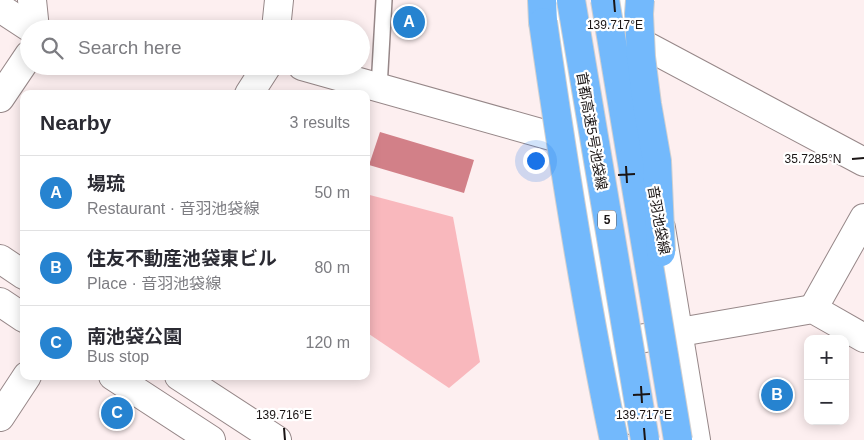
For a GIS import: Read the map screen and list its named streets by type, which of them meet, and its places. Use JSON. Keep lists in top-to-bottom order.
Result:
{
  "streets": {
    "highway": ["首都高速5号池袋線", "5"],
    "street": ["音羽池袋線"]
  },
  "page": {
    "pins": ["A", "B", "C"],
    "search": "Search here",
    "heading": ["Nearby", "3 results"],
    "list": [
      {
        "mark": "A",
        "name": "場琉",
        "note": "Restaurant · 音羽池袋線",
        "value": "50 m"
      },
      {
        "mark": "B",
        "name": "住友不動産池袋東ビル",
        "note": "Place · 音羽池袋線",
        "value": "80 m"
      },
      {
        "mark": "C",
        "name": "南池袋公園",
        "note": "Bus stop",
        "value": "120 m"
      }
    ],
    "map_buttons": ["+", "−"]
  },
  "coordinates": ["139.717°E", "35.7285°N", "139.716°E"]
}
